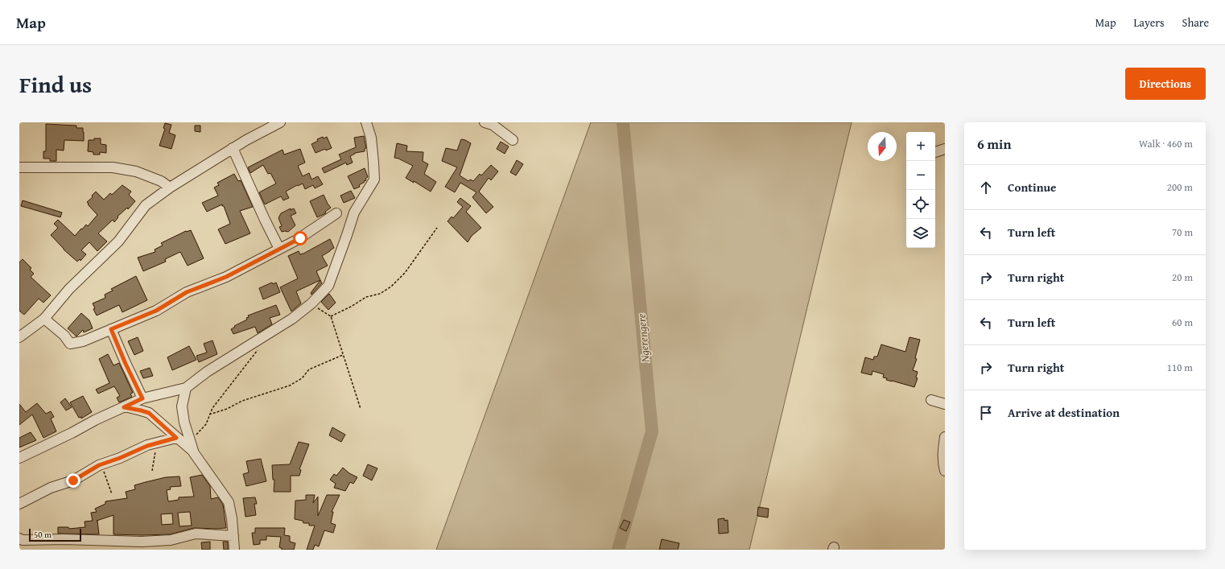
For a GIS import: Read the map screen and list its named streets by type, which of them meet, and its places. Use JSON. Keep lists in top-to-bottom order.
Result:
{
  "water": ["Ngerengere"],
  "scale_bar": "50 m",
  "north": "bottom",
  "page": {
    "header": "Map",
    "nav": ["Map", "Layers", "Share"],
    "title": "Find us",
    "buttons": "Directions",
    "heading": ["6 min", "Walk · 460 m"],
    "map_buttons": ["+", "−"],
    "list": [
      ["Continue", "200 m"],
      ["Turn left", "70 m"],
      ["Turn right", "20 m"],
      ["Turn left", "60 m"],
      ["Turn right", "110 m"],
      "Arrive at destination"
    ],
    "scale": "50 m"
  }
}
